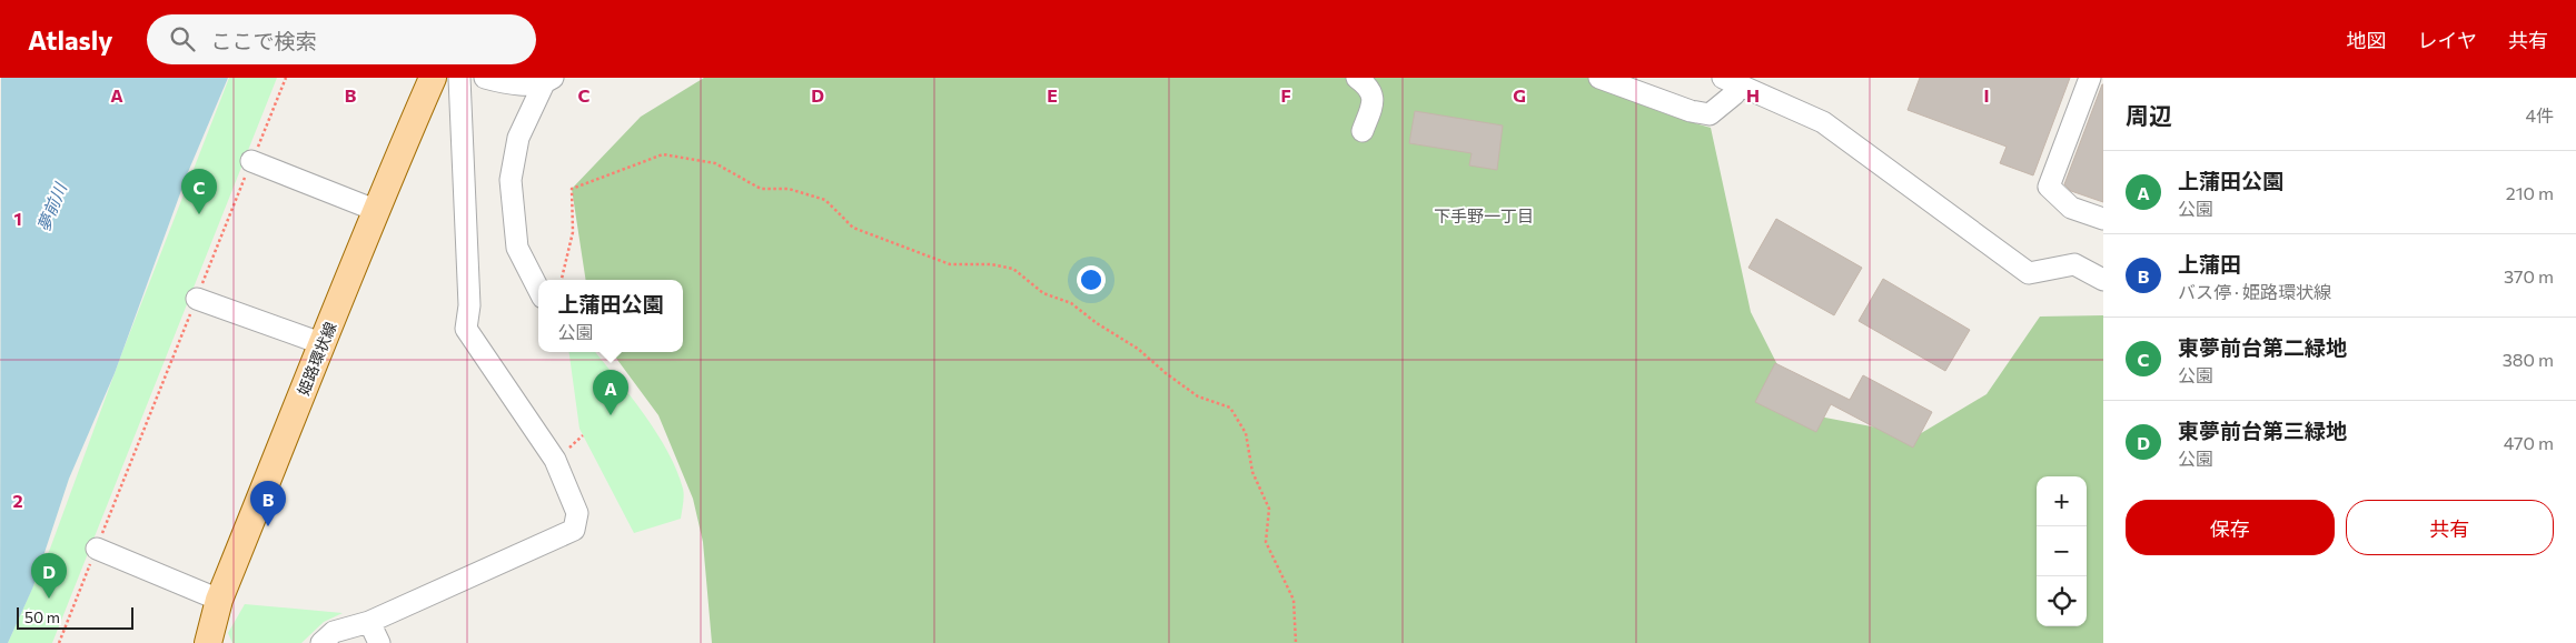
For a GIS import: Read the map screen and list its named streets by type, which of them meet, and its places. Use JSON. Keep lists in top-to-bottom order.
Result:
{
  "streets": {
    "main road": ["姫路環状線"]
  },
  "districts": ["下手野一丁目"],
  "water": ["夢前川"],
  "scale_bar": "50 m",
  "page": {
    "header": "Atlasly",
    "search": "ここで検索",
    "nav": ["地図", "レイヤ", "共有"],
    "heading": ["周辺", "4件"],
    "list": [
      {
        "mark": "A",
        "name": "上蒲田公園",
        "note": "公園",
        "value": "210 m"
      },
      {
        "mark": "B",
        "name": "上蒲田",
        "note": "バス停 · 姫路環状線",
        "value": "370 m"
      },
      {
        "mark": "C",
        "name": "東夢前台第二緑地",
        "note": "公園",
        "value": "380 m"
      },
      {
        "mark": "D",
        "name": "東夢前台第三緑地",
        "note": "公園",
        "value": "470 m"
      }
    ],
    "pins": [
      "C",
      "A",
      "B",
      "D"
    ],
    "popup": ["上蒲田公園", "公園"],
    "map_buttons": ["+", "−"],
    "buttons": ["保存", "共有"],
    "scale": "50 m"
  },
  "grid": {
    "columns": [
      "A",
      "B",
      "C",
      "D",
      "E",
      "F",
      "G",
      "H",
      "I"
    ],
    "rows": ["1", "2"]
  }
}
